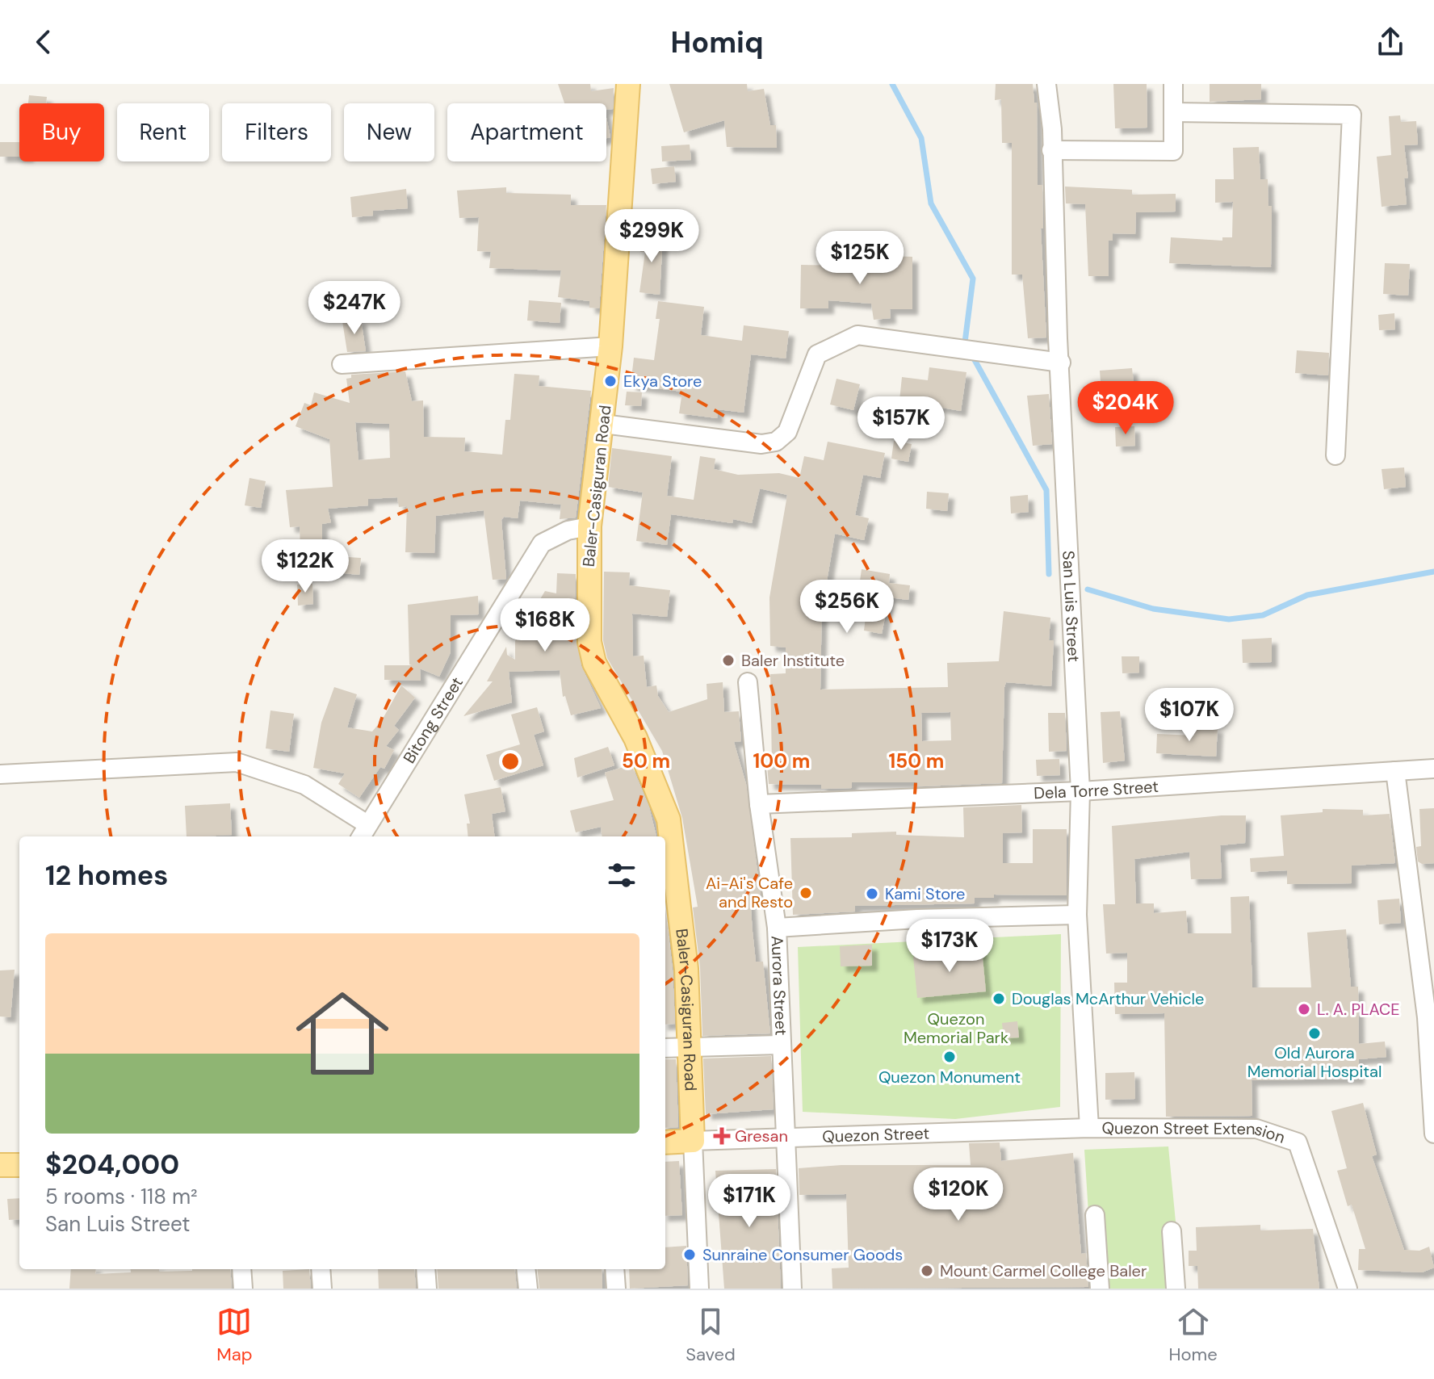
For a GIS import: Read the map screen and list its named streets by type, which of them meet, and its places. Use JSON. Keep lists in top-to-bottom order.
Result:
{
  "streets": {
    "main road": ["Baler-Casiguran Road", "Quezon Street"],
    "street": [
      "San Luis Street",
      "Bitong Street",
      "Dela Torre Street",
      "Aurora Street",
      "Quezon Street Extension"
    ]
  },
  "crossings": [
    ["Baler-Casiguran Road", "Bitong Street"],
    ["Baler-Casiguran Road", "Quezon Street"],
    ["San Luis Street", "Dela Torre Street"],
    ["San Luis Street", "Quezon Street Extension"],
    ["San Luis Street", "Quezon Street"],
    ["Dela Torre Street", "Aurora Street"],
    ["Aurora Street", "Quezon Street"],
    ["Quezon Street Extension", "Quezon Street"]
  ],
  "parks": ["Quezon Memorial Park"],
  "places": {
    "other": [
      "Ekya Store",
      "Baler Institute",
      "Ai-Ai's Cafe and Resto",
      "Kami Store",
      "Douglas McArthur Vehicle",
      "L. A. PLACE",
      "Old Aurora Memorial Hospital",
      "Quezon Monument",
      "Sunraine Consumer Goods",
      "Mount Carmel College Baler"
    ],
    "health": ["Gresan"]
  },
  "page": {
    "header": "Homiq",
    "chip": [
      "Buy",
      "Rent",
      "Filters",
      "New",
      "Apartment"
    ],
    "price": [
      "$299K",
      "$125K",
      "$247K",
      "$204K",
      "$157K",
      "$122K",
      "$256K",
      "$168K",
      "$107K",
      "$173K",
      "$120K",
      "$171K"
    ],
    "heading": "12 homes",
    "list": [
      {
        "name": "$204,000",
        "note": "5 rooms · 118 m² · San Luis Street"
      }
    ],
    "tabs": ["Map", "Saved", "Home"]
  },
  "rings": ["50 m", "100 m", "150 m"]
}
